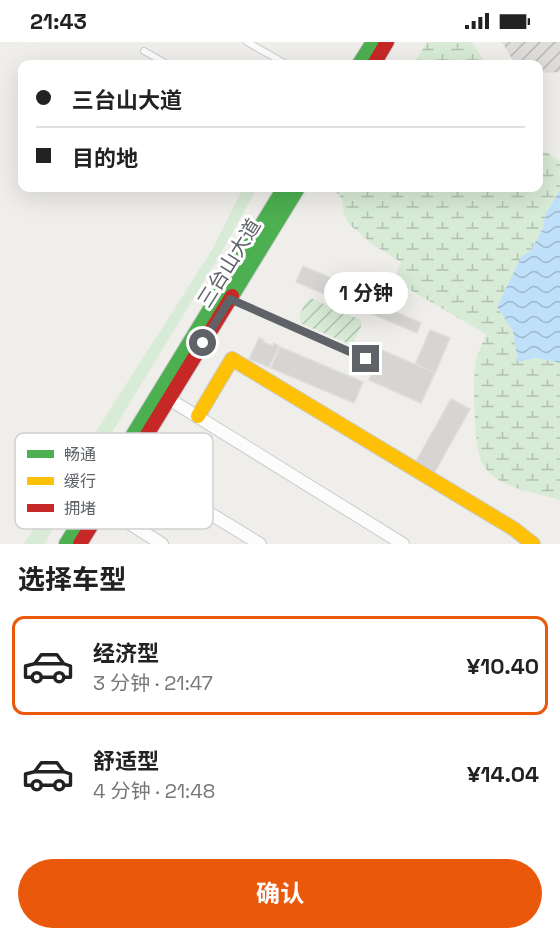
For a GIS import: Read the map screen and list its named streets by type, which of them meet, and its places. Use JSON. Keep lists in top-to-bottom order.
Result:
{
  "streets": {
    "main road": ["三台山大道"]
  },
  "legend": ["畅通", "缓行", "拥堵"],
  "page": {
    "status": "21:43",
    "banner": ["三台山大道", "目的地"],
    "bubble": "1 分钟",
    "heading": "选择车型",
    "list": [
      {
        "name": "经济型",
        "note": "3 分钟 · 21:47",
        "value": "¥10.40"
      },
      {
        "name": "舒适型",
        "note": "4 分钟 · 21:48",
        "value": "¥14.04"
      }
    ],
    "buttons": "确认"
  }
}
